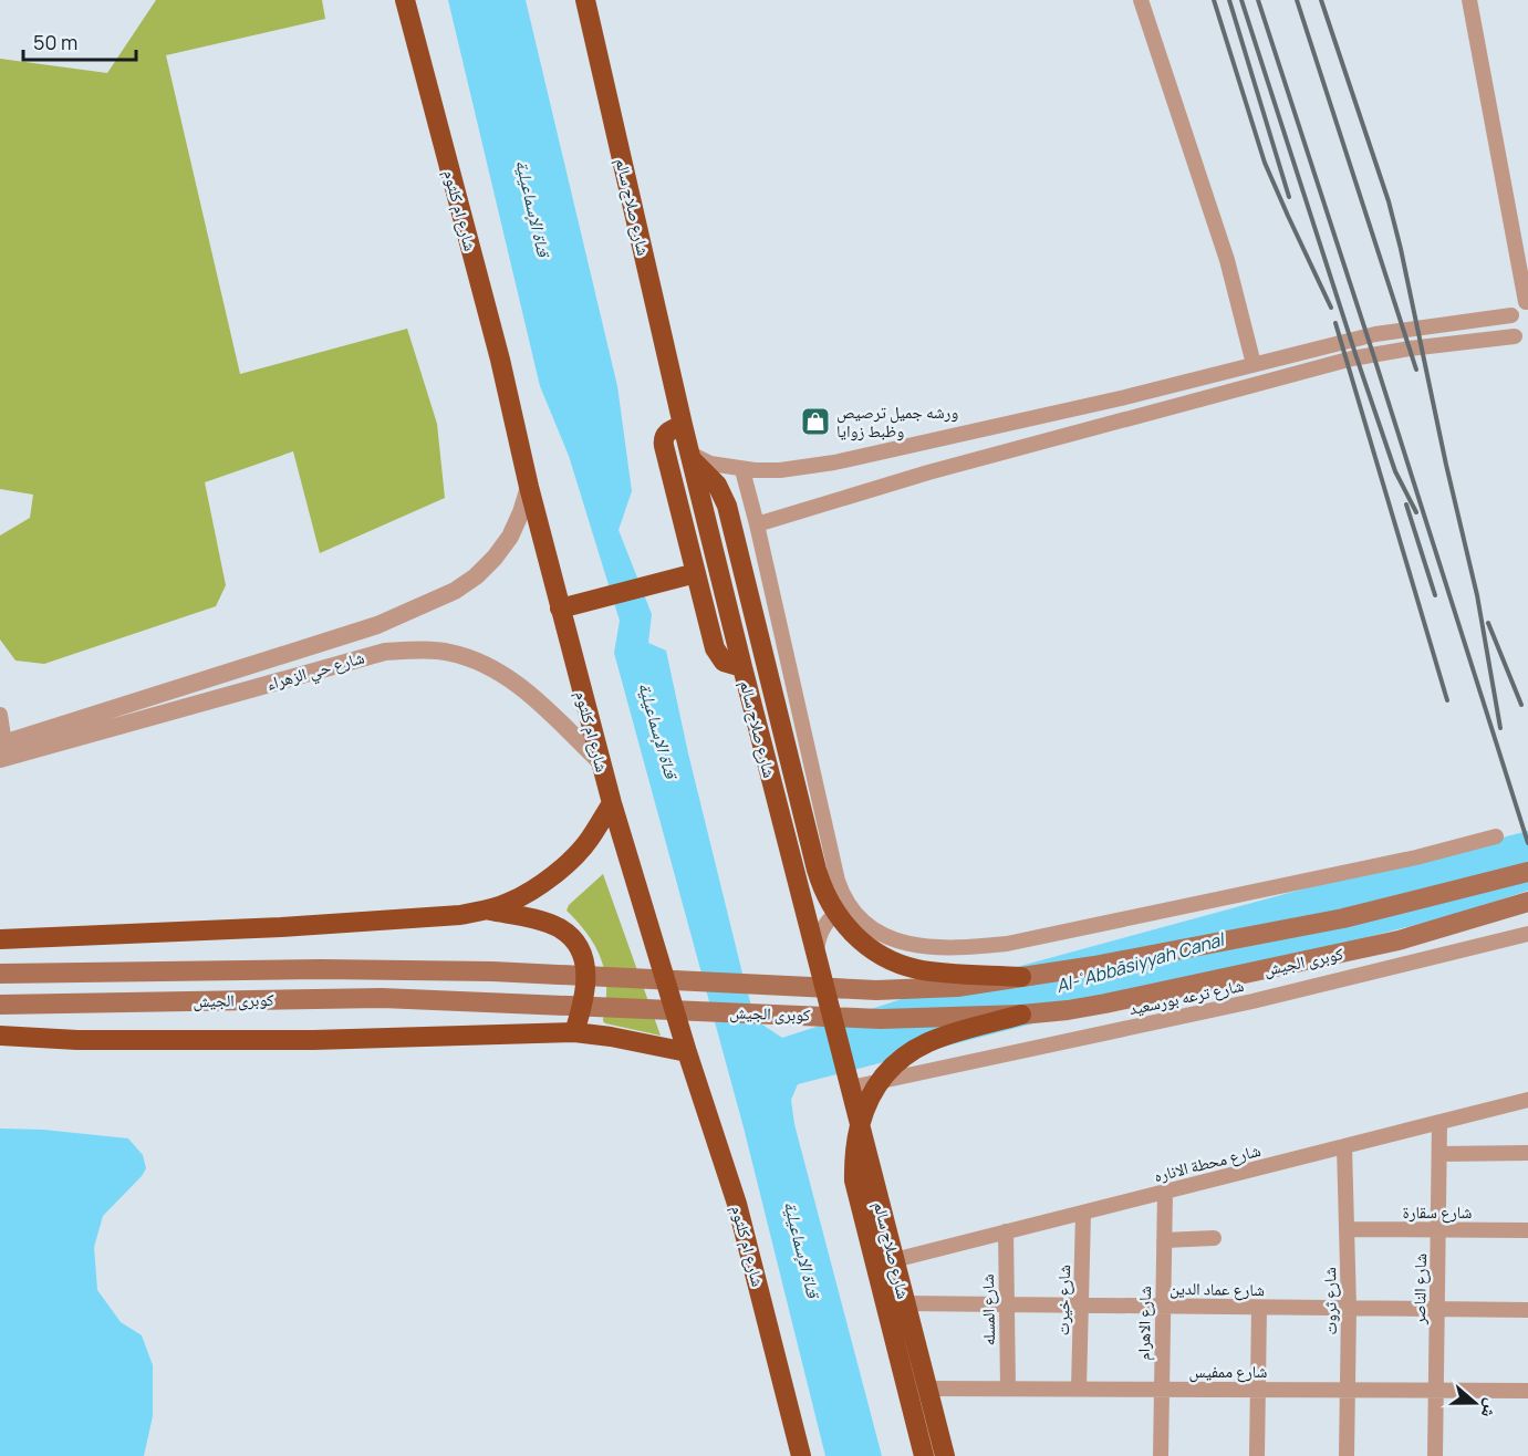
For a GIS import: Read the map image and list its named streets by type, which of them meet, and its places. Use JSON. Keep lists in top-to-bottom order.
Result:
{
  "streets": {
    "highway": ["شارع صلاح سالم", "شارع ام كلثوم"],
    "main road": ["كوبرى الجيش"],
    "street": [
      "شارع حي الزهراء",
      "شارع ترعه بورسعيد",
      "شارع محطة الاناره",
      "شارع سقارة",
      "شارع عماد الدين",
      "شارع الناصر",
      "شارع خيرت",
      "شارع ثروت",
      "شارع المسله",
      "شارع الاهرام",
      "شارع ممفيس"
    ]
  },
  "crossings": [
    ["شارع صلاح سالم", "شارع ترعه بورسعيد"],
    ["شارع صلاح سالم", "شارع محطة الاناره"],
    ["شارع صلاح سالم", "شارع عماد الدين"],
    ["شارع صلاح سالم", "شارع ممفيس"],
    ["شارع ام كلثوم", "شارع حي الزهراء"],
    ["شارع محطة الاناره", "شارع الناصر"],
    ["شارع محطة الاناره", "شارع خيرت"],
    ["شارع محطة الاناره", "شارع ثروت"],
    ["شارع محطة الاناره", "شارع المسله"],
    ["شارع محطة الاناره", "شارع الاهرام"],
    ["شارع سقارة", "شارع الناصر"],
    ["شارع سقارة", "شارع ثروت"],
    ["شارع عماد الدين", "شارع الناصر"],
    ["شارع عماد الدين", "شارع خيرت"],
    ["شارع عماد الدين", "شارع ثروت"],
    ["شارع عماد الدين", "شارع المسله"],
    ["شارع عماد الدين", "شارع الاهرام"],
    ["شارع الناصر", "شارع ممفيس"],
    ["شارع خيرت", "شارع ممفيس"],
    ["شارع ثروت", "شارع ممفيس"],
    ["شارع المسله", "شارع ممفيس"],
    ["شارع الاهرام", "شارع ممفيس"]
  ],
  "water": ["قناة الإسماعيلية", "Al-ʿAbbāsiyyah Canal"],
  "places": {
    "shop": ["ورشه جميل ترصيص وظبط زوايا"]
  },
  "scale_bar": "50 m",
  "north": "right"
}
